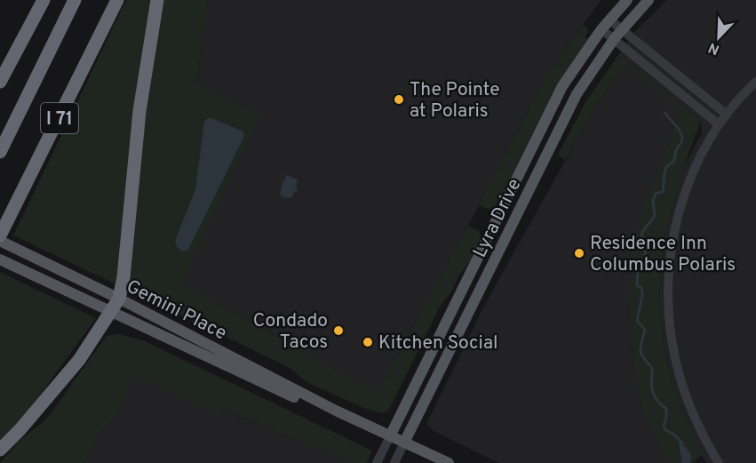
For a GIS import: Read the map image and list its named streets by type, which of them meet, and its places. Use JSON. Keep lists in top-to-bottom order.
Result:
{
  "streets": {
    "highway": ["I 71"],
    "main road": ["Lyra Drive", "Gemini Place"]
  },
  "crossings": [
    ["Lyra Drive", "Gemini Place"]
  ],
  "places": [
    "The Pointe at Polaris",
    "Residence Inn Columbus Polaris",
    "Condado Tacos",
    "Kitchen Social"
  ],
  "north": "bottom left"
}
